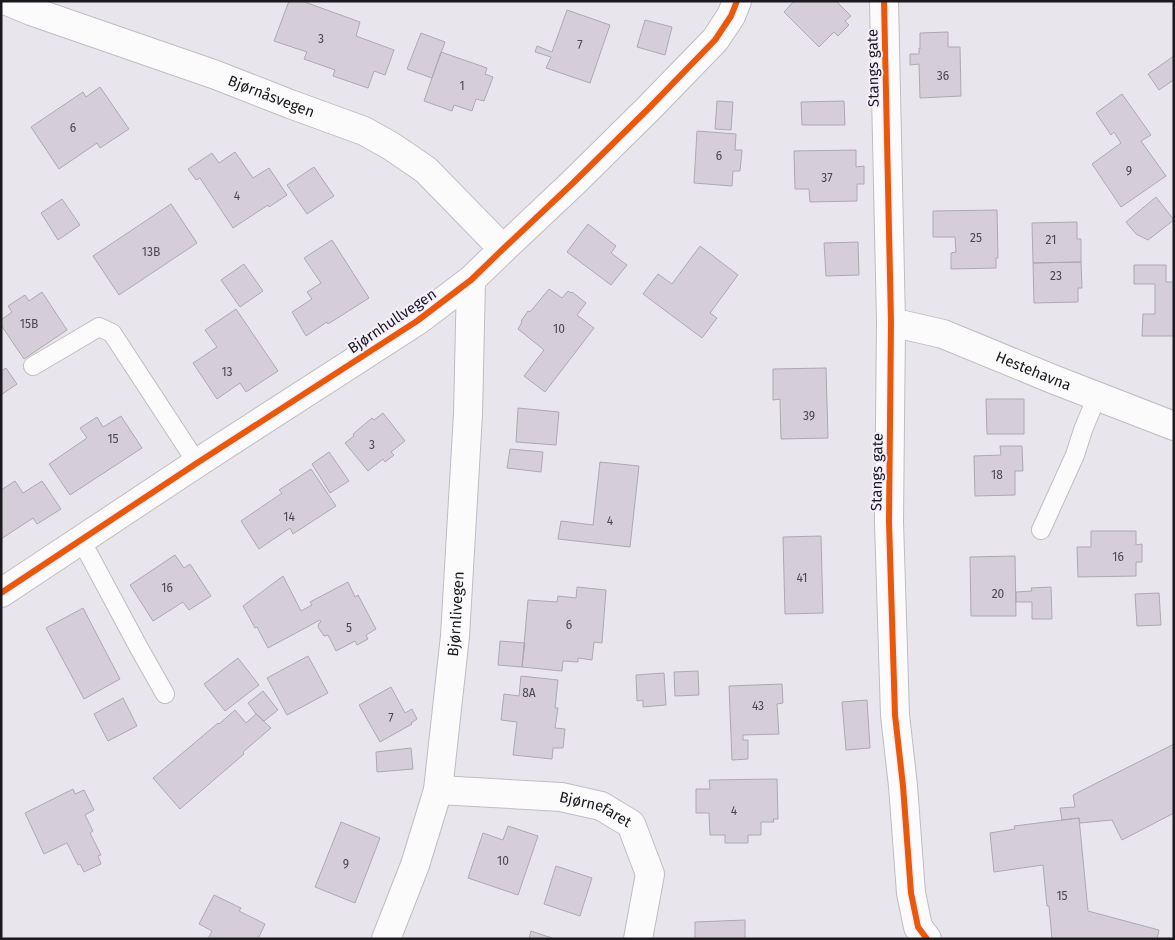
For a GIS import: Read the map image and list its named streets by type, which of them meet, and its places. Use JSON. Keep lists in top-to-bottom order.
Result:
{
  "streets": {
    "street": [
      "Stangs gate",
      "Bjørnåsvegen",
      "Bjørnhullvegen",
      "Hestehavna",
      "Bjørnlivegen",
      "Bjørnefaret"
    ]
  },
  "crossings": [
    ["Stangs gate", "Hestehavna"],
    ["Bjørnåsvegen", "Bjørnhullvegen"],
    ["Bjørnhullvegen", "Bjørnlivegen"],
    ["Bjørnlivegen", "Bjørnefaret"]
  ],
  "house_numbers": [
    "3",
    "7",
    "36",
    "1",
    "6",
    "6",
    "9",
    "37",
    "4",
    "25",
    "21",
    "13B",
    "23",
    "15B",
    "10",
    "13",
    "39",
    "15",
    "3",
    "18",
    "14",
    "4",
    "16",
    "41",
    "16",
    "20",
    "6",
    "5",
    "8A",
    "43",
    "7",
    "4",
    "10",
    "9",
    "15"
  ]
}
